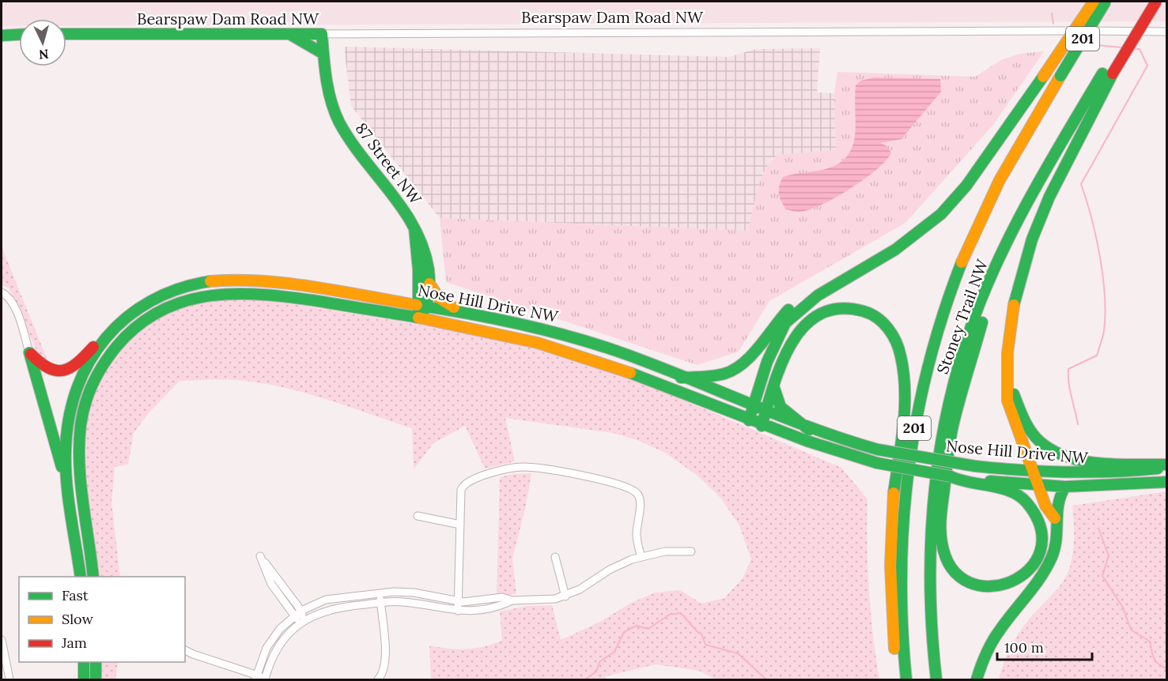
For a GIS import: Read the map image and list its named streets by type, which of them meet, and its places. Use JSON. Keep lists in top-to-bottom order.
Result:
{
  "streets": {
    "main road": [
      "Bearspaw Dam Road NW",
      "201",
      "87 Street NW",
      "Nose Hill Drive NW",
      "Stoney Trail NW"
    ]
  },
  "crossings": [
    ["Bearspaw Dam Road NW", "87 Street NW"],
    ["87 Street NW", "Nose Hill Drive NW"]
  ],
  "legend": ["Fast", "Slow", "Jam"],
  "scale_bar": "100 m",
  "north": "bottom"
}
